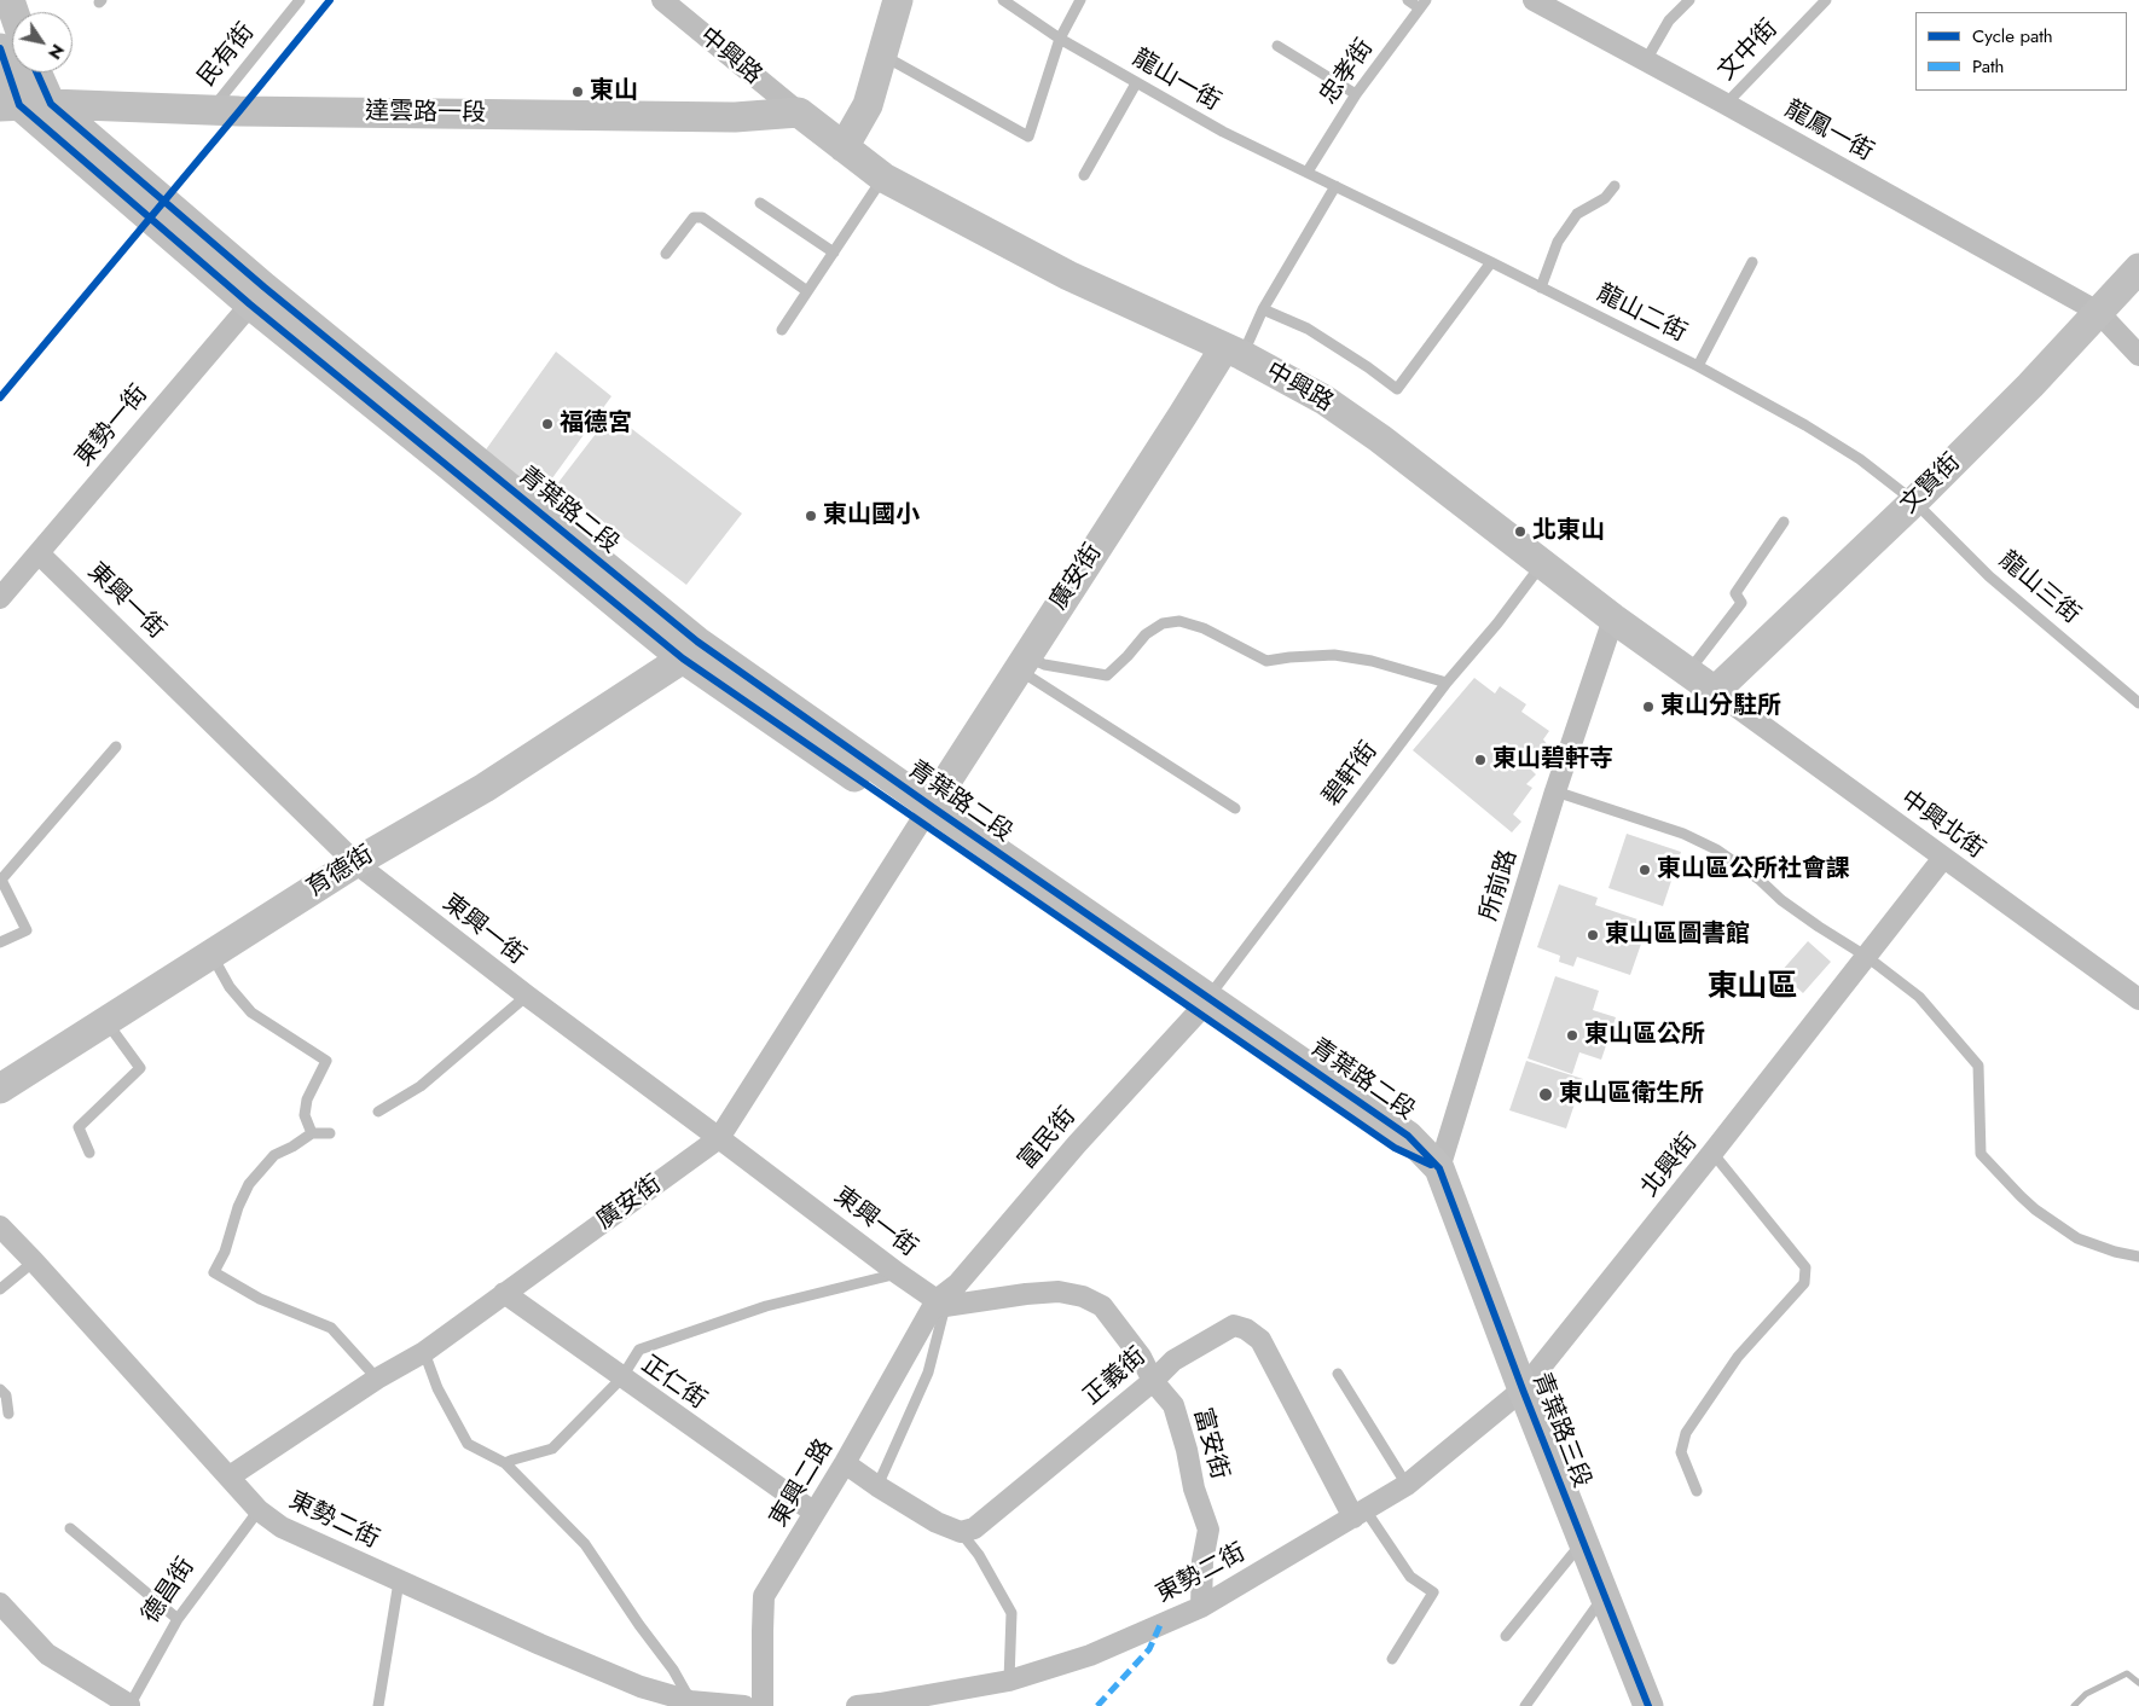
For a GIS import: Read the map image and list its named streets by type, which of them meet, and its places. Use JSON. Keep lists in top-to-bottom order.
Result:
{
  "streets": {
    "street": [
      "中興路",
      "達雲路一段",
      "龍鳳一街",
      "東勢一街",
      "文賢街",
      "青葉路二段",
      "廣安街",
      "東興一街",
      "中興北街",
      "育德街",
      "所前路",
      "富民街",
      "北興街",
      "正義街",
      "正仁街",
      "青葉路三段",
      "富安街",
      "東興二路",
      "東勢二街",
      "德昌街"
    ],
    "lane": [
      "文中街",
      "民有街",
      "忠孝街",
      "龍山一街",
      "龍山二街",
      "龍山三街",
      "碧軒街"
    ]
  },
  "crossings": [
    ["文中街", "龍鳳一街"],
    ["民有街", "達雲路一段"],
    ["中興路", "達雲路一段"],
    ["中興路", "文賢街"],
    ["中興路", "廣安街"],
    ["中興路", "碧軒街"],
    ["中興路", "中興北街"],
    ["中興路", "所前路"],
    ["忠孝街", "龍山一街"],
    ["龍山一街", "龍山二街"],
    ["達雲路一段", "青葉路二段"],
    ["龍鳳一街", "文賢街"],
    ["龍山二街", "文賢街"],
    ["龍山二街", "龍山三街"],
    ["東勢一街", "青葉路二段"],
    ["東勢一街", "東興一街"],
    ["文賢街", "龍山三街"],
    ["文賢街", "中興北街"],
    ["青葉路二段", "廣安街"],
    ["青葉路二段", "碧軒街"],
    ["青葉路二段", "育德街"],
    ["青葉路二段", "所前路"],
    ["青葉路二段", "富民街"],
    ["青葉路二段", "青葉路三段"],
    ["廣安街", "東興一街"],
    ["廣安街", "正仁街"],
    ["廣安街", "東勢二街"],
    ["東興一街", "育德街"],
    ["東興一街", "富民街"],
    ["東興一街", "富安街"],
    ["東興一街", "東興二路"],
    ["碧軒街", "富民街"],
    ["中興北街", "北興街"],
    ["所前路", "青葉路三段"],
    ["富民街", "富安街"],
    ["富民街", "東興二路"],
    ["北興街", "青葉路三段"],
    ["北興街", "東勢二街"],
    ["正義街", "富安街"],
    ["正義街", "東勢二街"],
    ["正仁街", "東興二路"],
    ["青葉路三段", "東勢二街"],
    ["富安街", "東興二路"],
    ["富安街", "東勢二街"],
    ["東勢二街", "德昌街"]
  ],
  "districts": ["東山區"],
  "places": [
    "東山",
    "福德宮",
    "東山國小",
    "北東山",
    "東山分駐所",
    "東山碧軒寺",
    "東山區公所社會課",
    "東山區圖書館",
    "東山區公所",
    "東山區衛生所"
  ],
  "legend": ["Cycle path", "Path"],
  "north": "bottom right"
}
